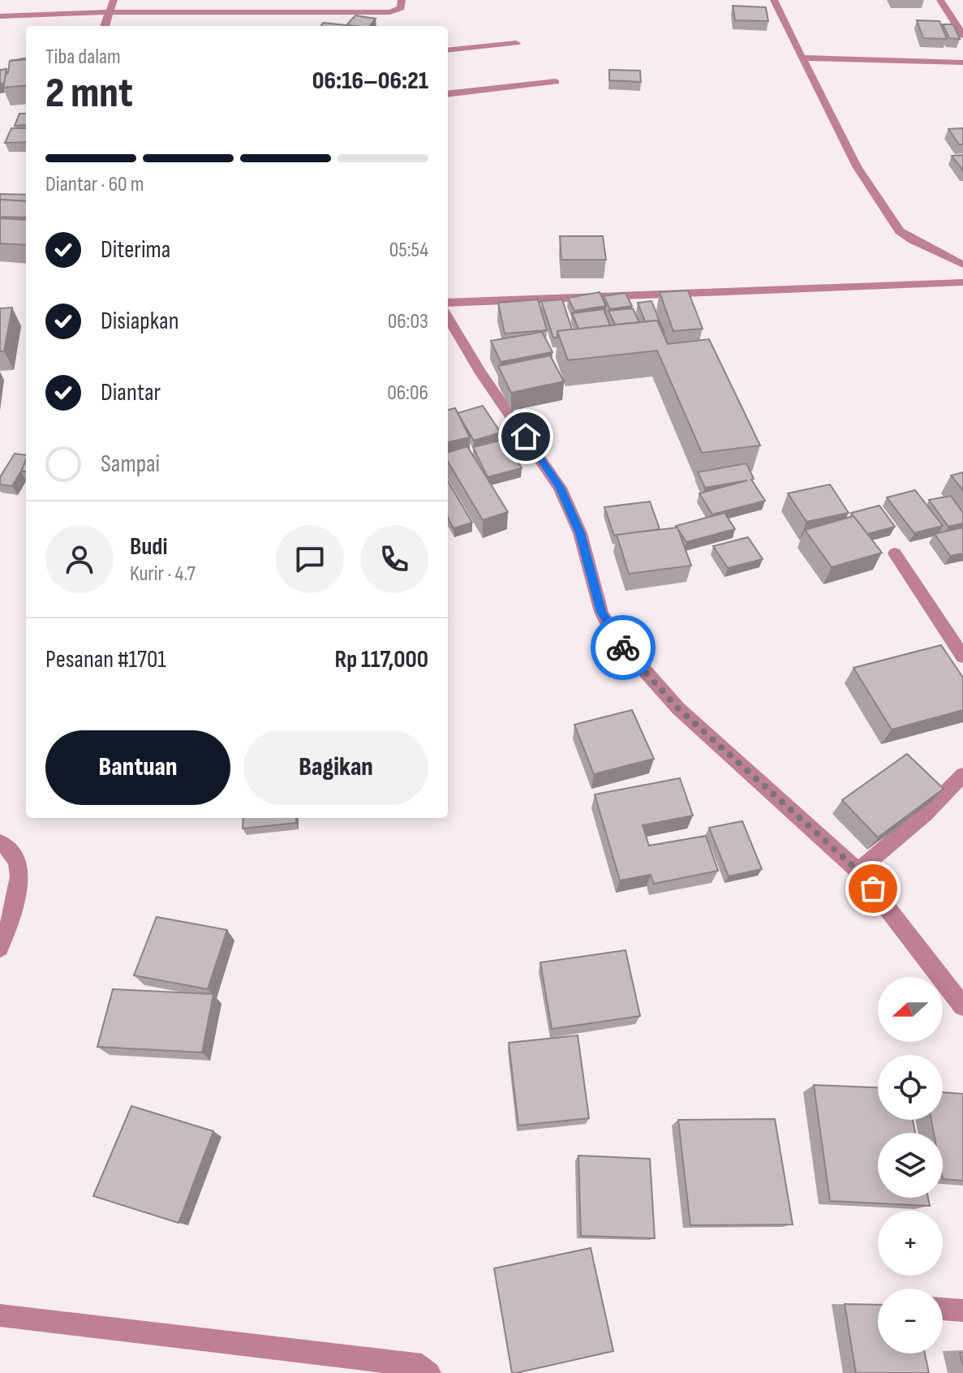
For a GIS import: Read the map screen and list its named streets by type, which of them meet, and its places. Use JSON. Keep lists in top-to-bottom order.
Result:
{
  "north": "left",
  "page": {
    "heading": ["2 mnt", "Tiba dalam", "06:16–06:21"],
    "panel": [
      "Budi",
      "Kurir · 4.7",
      "Pesanan #1701",
      "Rp 117,000"
    ],
    "bar": "Diantar · 60 m",
    "list": [
      ["Diterima", "05:54"],
      ["Disiapkan", "06:03"],
      ["Diantar", "06:06"],
      "Sampai"
    ],
    "buttons": ["Bantuan", "Bagikan"],
    "map_buttons": ["+", "−"]
  }
}
